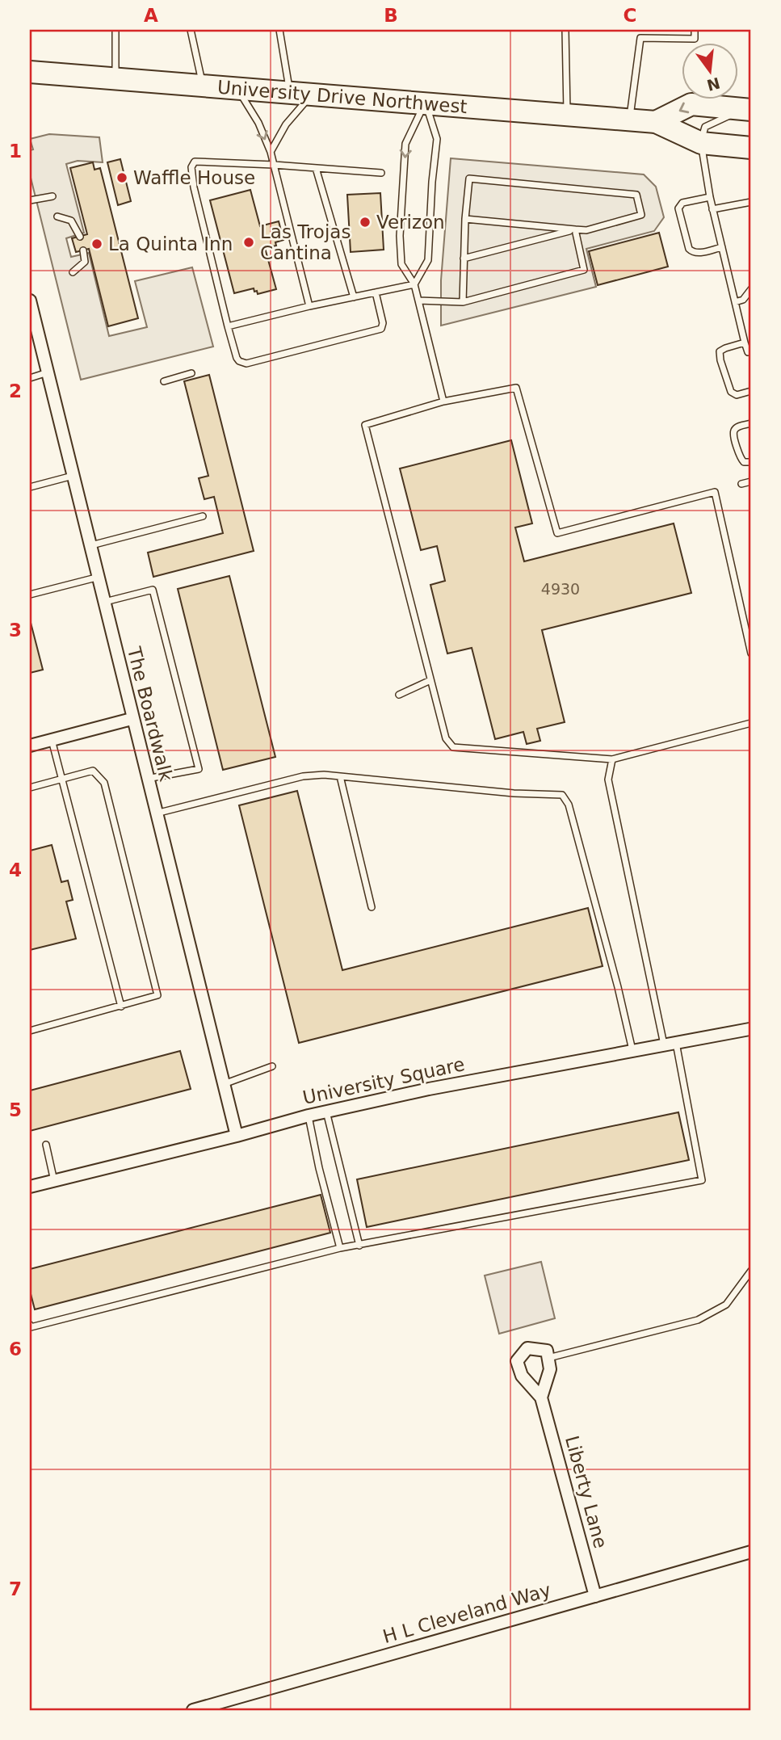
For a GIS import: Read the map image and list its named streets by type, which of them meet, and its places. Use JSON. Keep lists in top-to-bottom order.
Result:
{
  "streets": {
    "highway": ["University Drive Northwest"],
    "street": [
      "The Boardwalk",
      "University Square",
      "Liberty Lane",
      "H L Cleveland Way"
    ]
  },
  "crossings": [
    ["The Boardwalk", "University Square"],
    ["Liberty Lane", "H L Cleveland Way"]
  ],
  "places": [
    "Waffle House",
    "Verizon",
    "Las Trojas Cantina",
    "La Quinta Inn"
  ],
  "house_numbers": ["4930"],
  "north": "bottom",
  "grid": {
    "columns": ["A", "B", "C"],
    "rows": [
      "1",
      "2",
      "3",
      "4",
      "5",
      "6",
      "7"
    ]
  }
}
